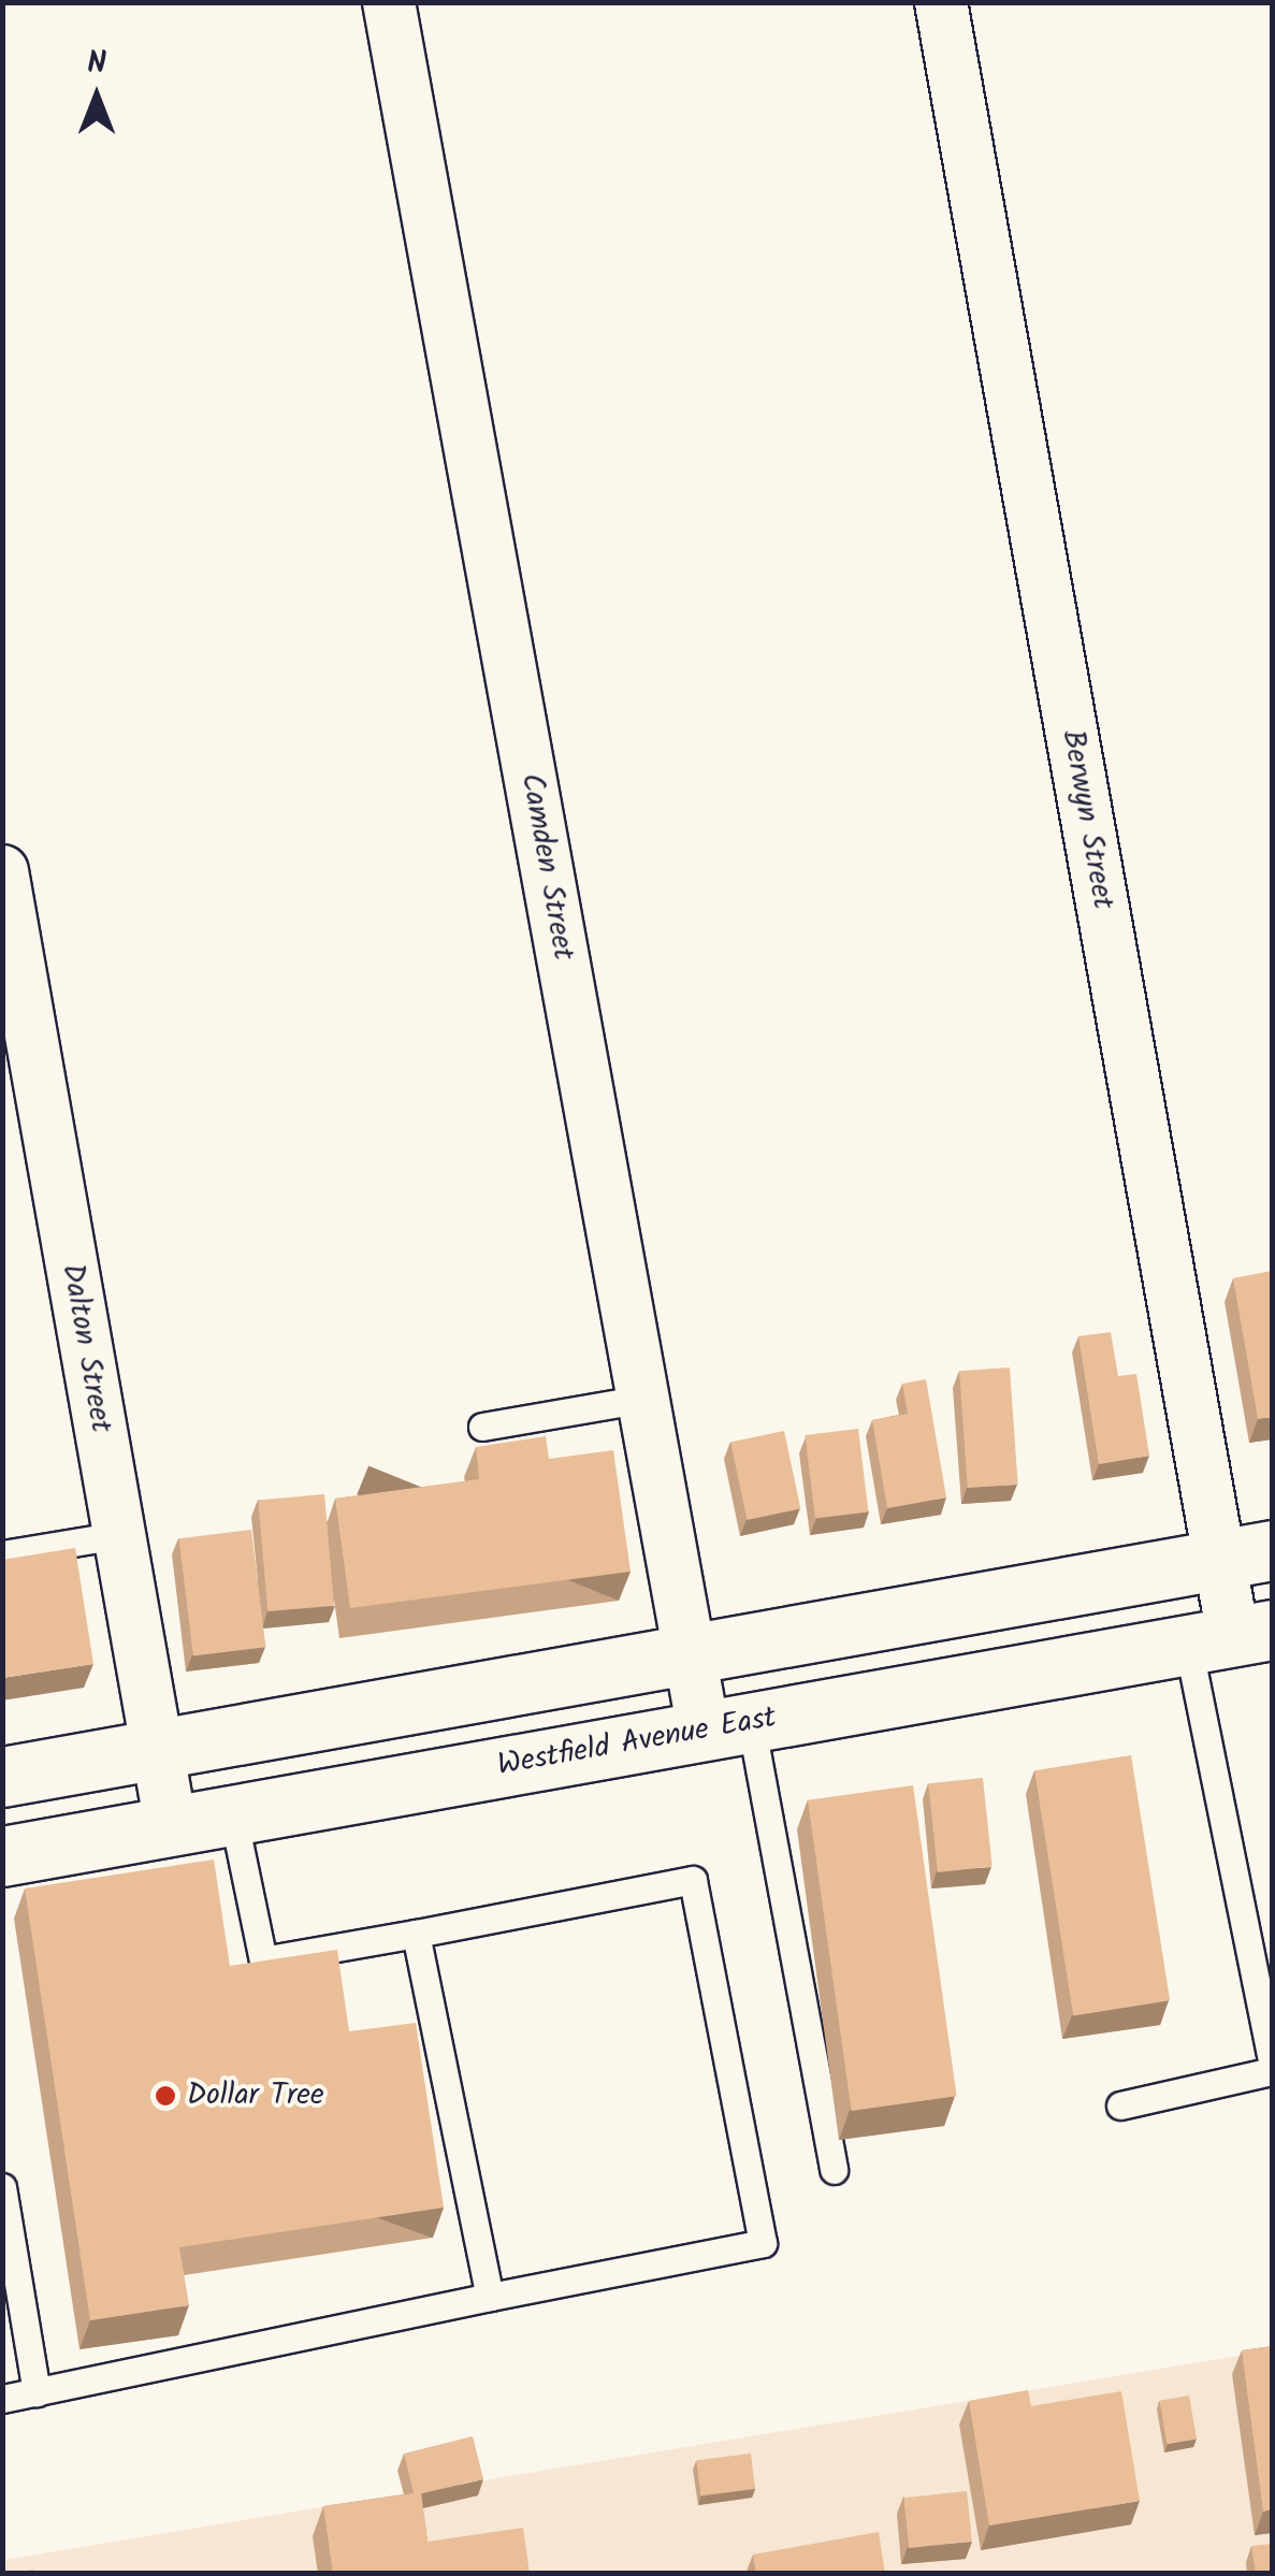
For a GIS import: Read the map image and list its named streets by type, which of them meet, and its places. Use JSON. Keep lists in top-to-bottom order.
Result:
{
  "streets": {
    "main road": ["Westfield Avenue East"],
    "street": ["Berwyn Street", "Camden Street", "Dalton Street"]
  },
  "crossings": [
    ["Berwyn Street", "Westfield Avenue East"],
    ["Camden Street", "Westfield Avenue East"],
    ["Dalton Street", "Westfield Avenue East"]
  ],
  "places": ["Dollar Tree"],
  "north": "top"
}
